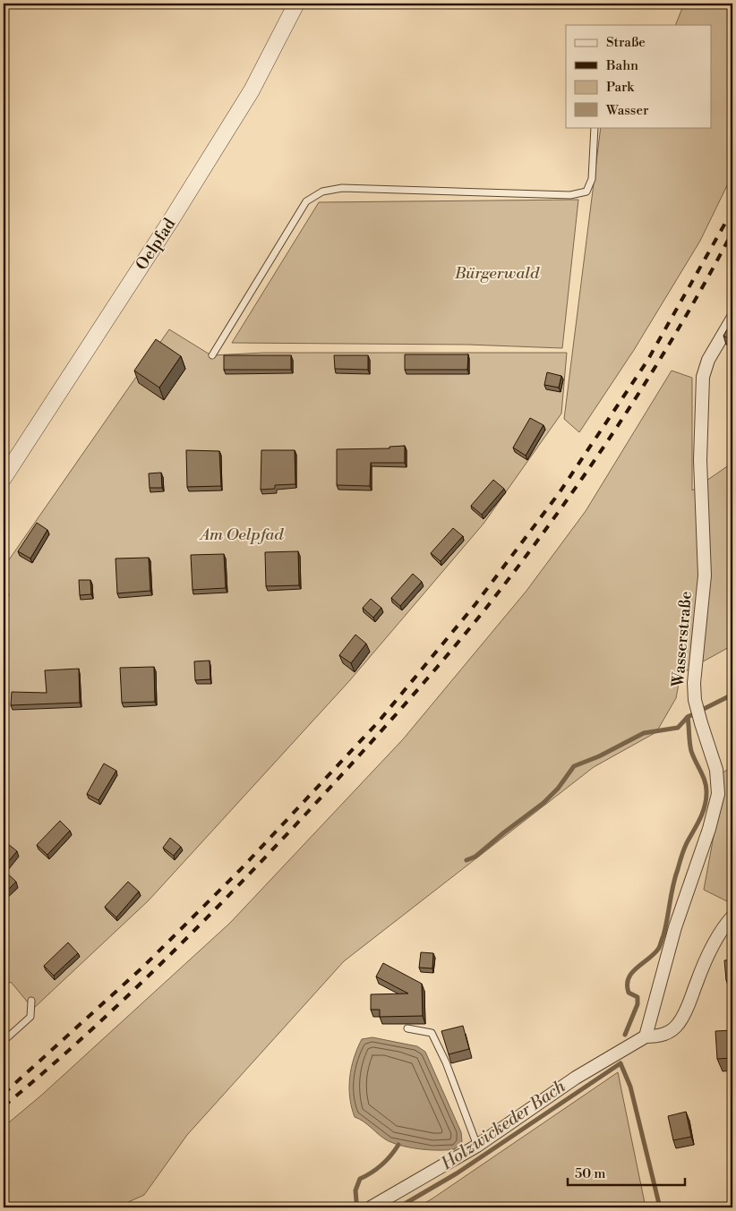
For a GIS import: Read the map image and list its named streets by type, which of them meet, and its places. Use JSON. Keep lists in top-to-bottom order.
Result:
{
  "streets": {
    "street": ["Oelpfad", "Wasserstraße"]
  },
  "water": ["Holzwickeder Bach"],
  "parks": ["Bürgerwald", "Am Oelpfad"],
  "legend": [
    "Straße",
    "Bahn",
    "Park",
    "Wasser"
  ],
  "scale_bar": "50 m"
}
